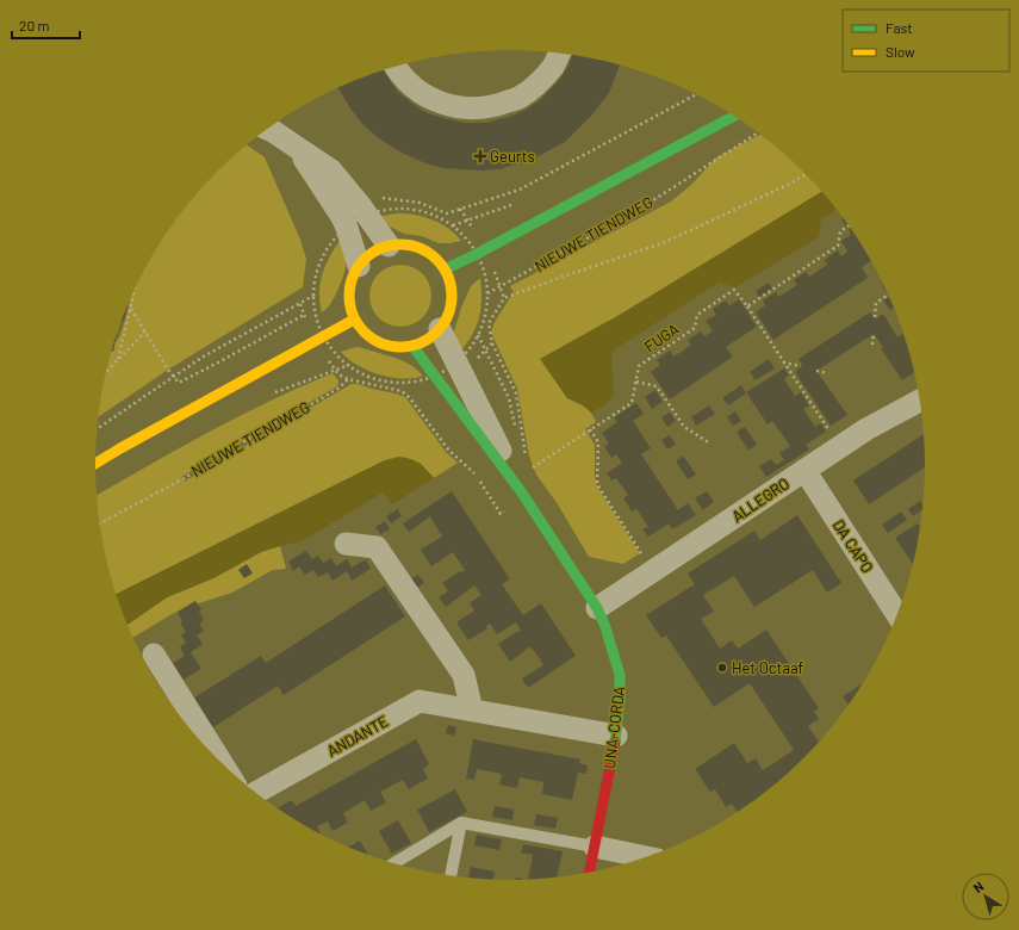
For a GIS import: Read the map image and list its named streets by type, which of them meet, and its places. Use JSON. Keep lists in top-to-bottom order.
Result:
{
  "streets": {
    "street": [
      "ALLEGRO",
      "DA CAPO",
      "UNA-CORDA",
      "ANDANTE"
    ],
    "path": ["NIEUWE TIENDWEG", "FUGA"]
  },
  "crossings": [
    ["NIEUWE TIENDWEG", "FUGA"],
    ["NIEUWE TIENDWEG", "UNA-CORDA"],
    ["FUGA", "UNA-CORDA"],
    ["ALLEGRO", "DA CAPO"],
    ["ALLEGRO", "UNA-CORDA"],
    ["UNA-CORDA", "ANDANTE"]
  ],
  "places": {
    "health": ["Geurts"],
    "other": ["Het Octaaf"]
  },
  "legend": ["Fast", "Slow"],
  "scale_bar": "20 m",
  "north": "top left"
}
